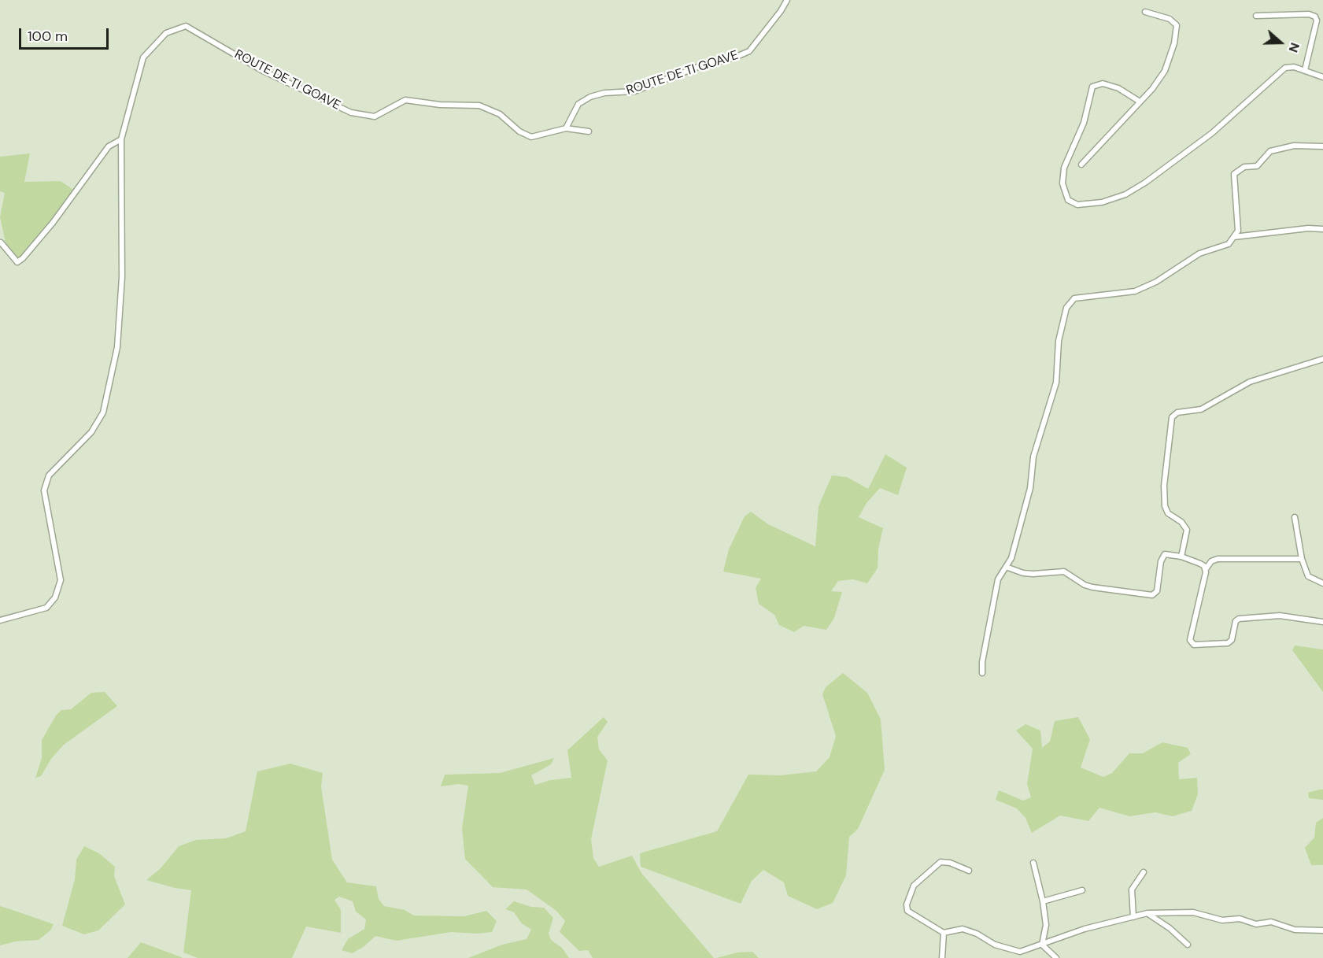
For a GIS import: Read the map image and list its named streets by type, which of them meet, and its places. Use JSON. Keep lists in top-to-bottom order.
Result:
{
  "streets": {
    "street": ["ROUTE DE TI GOAVE"]
  },
  "scale_bar": "100 m",
  "north": "right"
}
